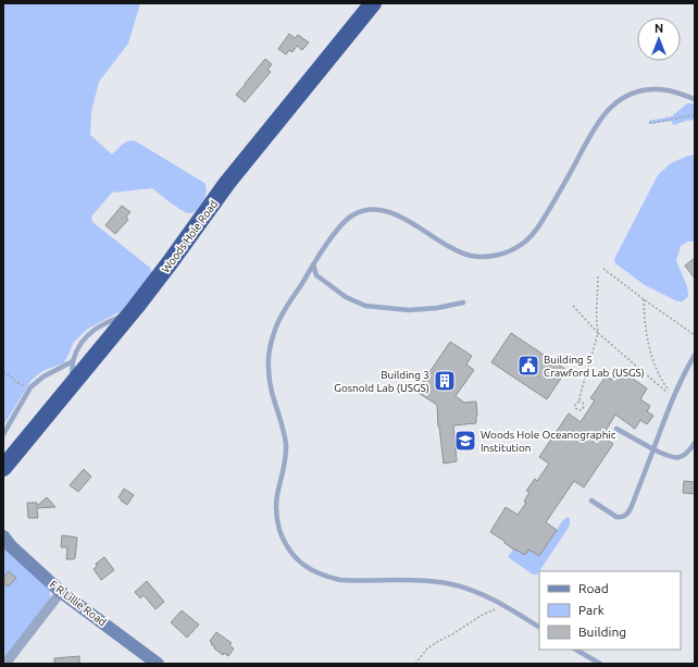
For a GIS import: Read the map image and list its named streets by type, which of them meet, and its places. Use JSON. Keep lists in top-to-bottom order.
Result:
{
  "streets": {
    "highway": ["Woods Hole Road"],
    "street": ["F R Lillie Road"]
  },
  "places": {
    "public building": ["Building 5 Crawford Lab (USGS)"],
    "building": ["Building 3 Gosnold Lab (USGS)"],
    "school or university": ["Woods Hole Oceanographic Institution"]
  },
  "legend": ["Road", "Park", "Building"],
  "north": "top"
}
